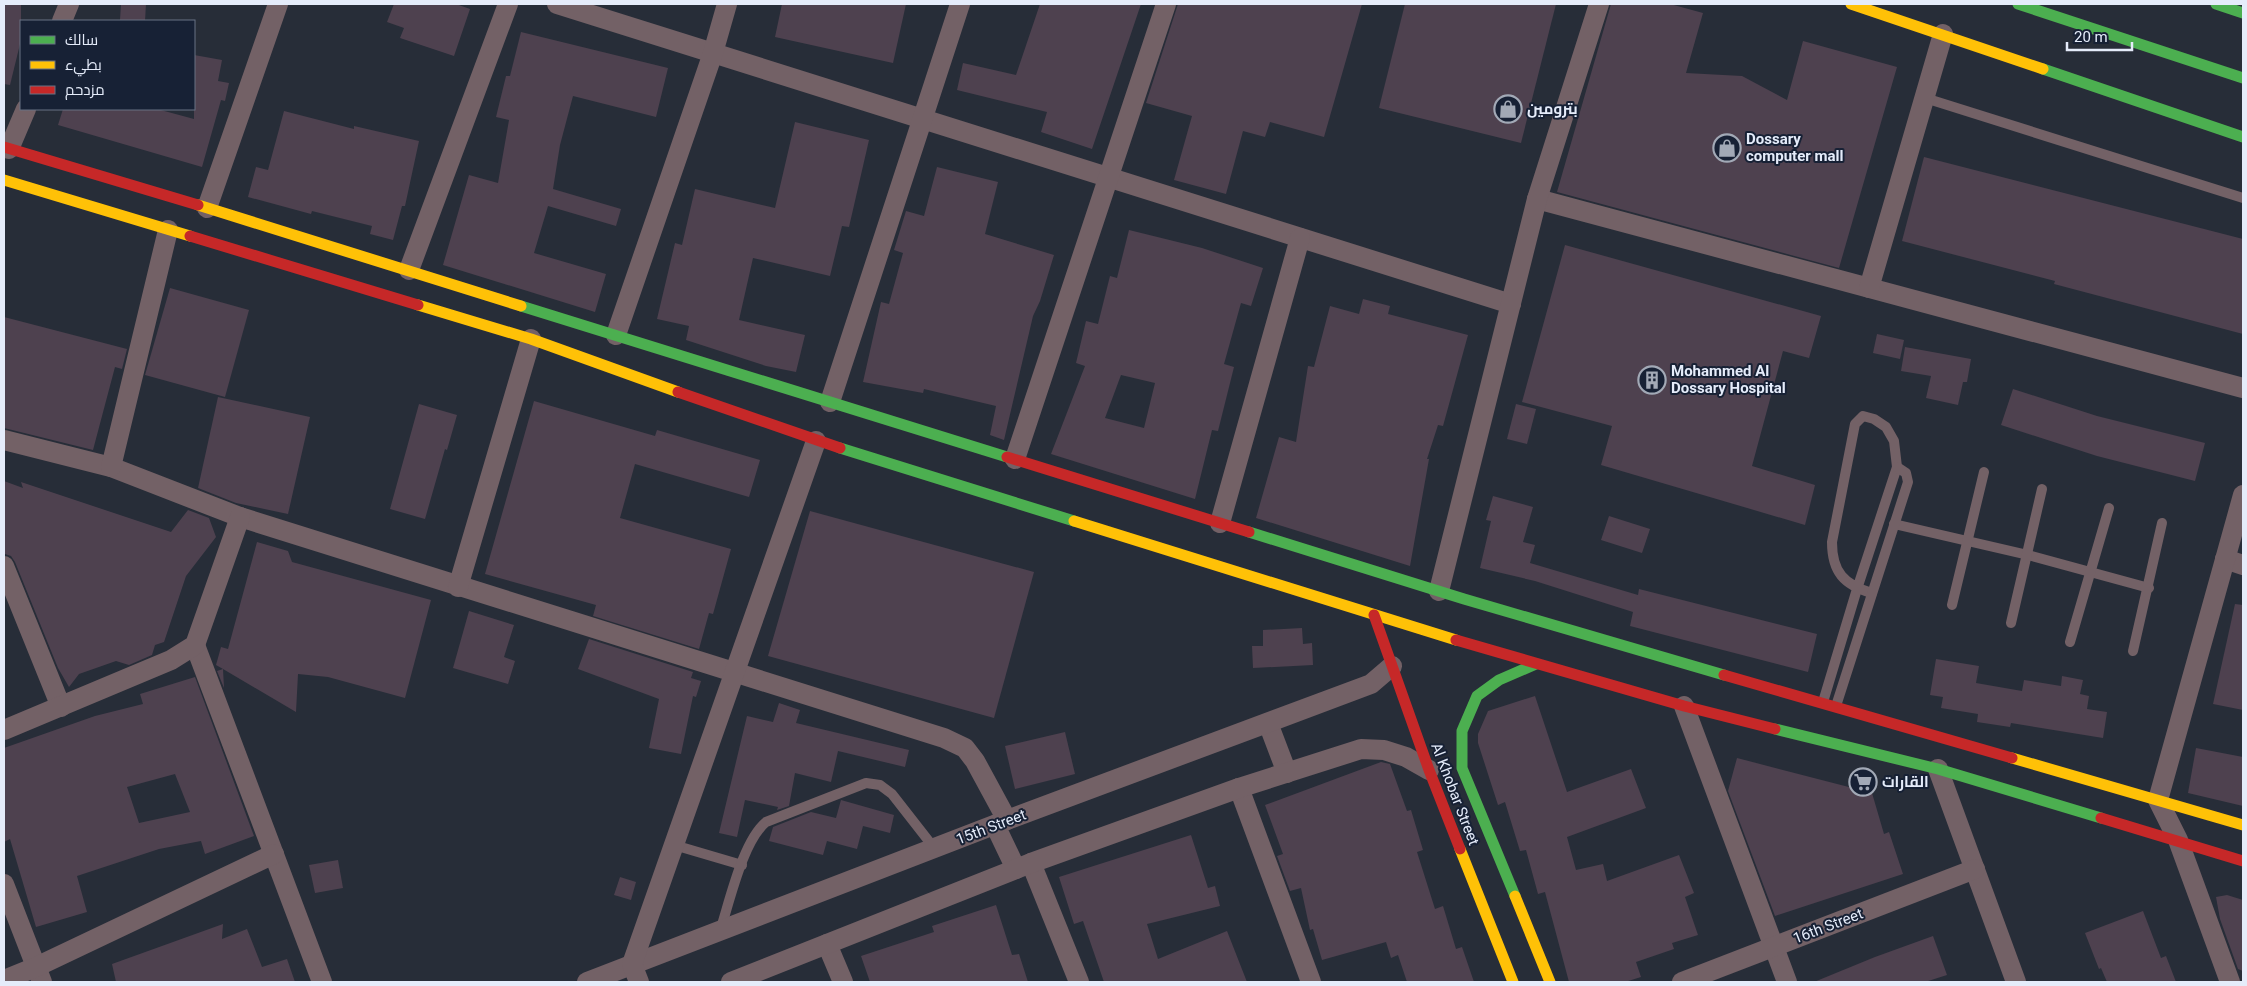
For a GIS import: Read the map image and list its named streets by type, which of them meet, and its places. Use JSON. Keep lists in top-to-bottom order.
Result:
{
  "streets": {
    "main road": ["Al Khobar Street"],
    "street": ["15th Street", "16th Street"]
  },
  "crossings": [
    ["Al Khobar Street", "15th Street"]
  ],
  "places": {
    "shop": ["بترومين", "Dossary computer mall"],
    "building": ["Mohammed Al Dossary Hospital"],
    "supermarket": ["القارات"]
  },
  "legend": ["سالك", "بطيء", "مزدحم"],
  "scale_bar": "20 m"
}
